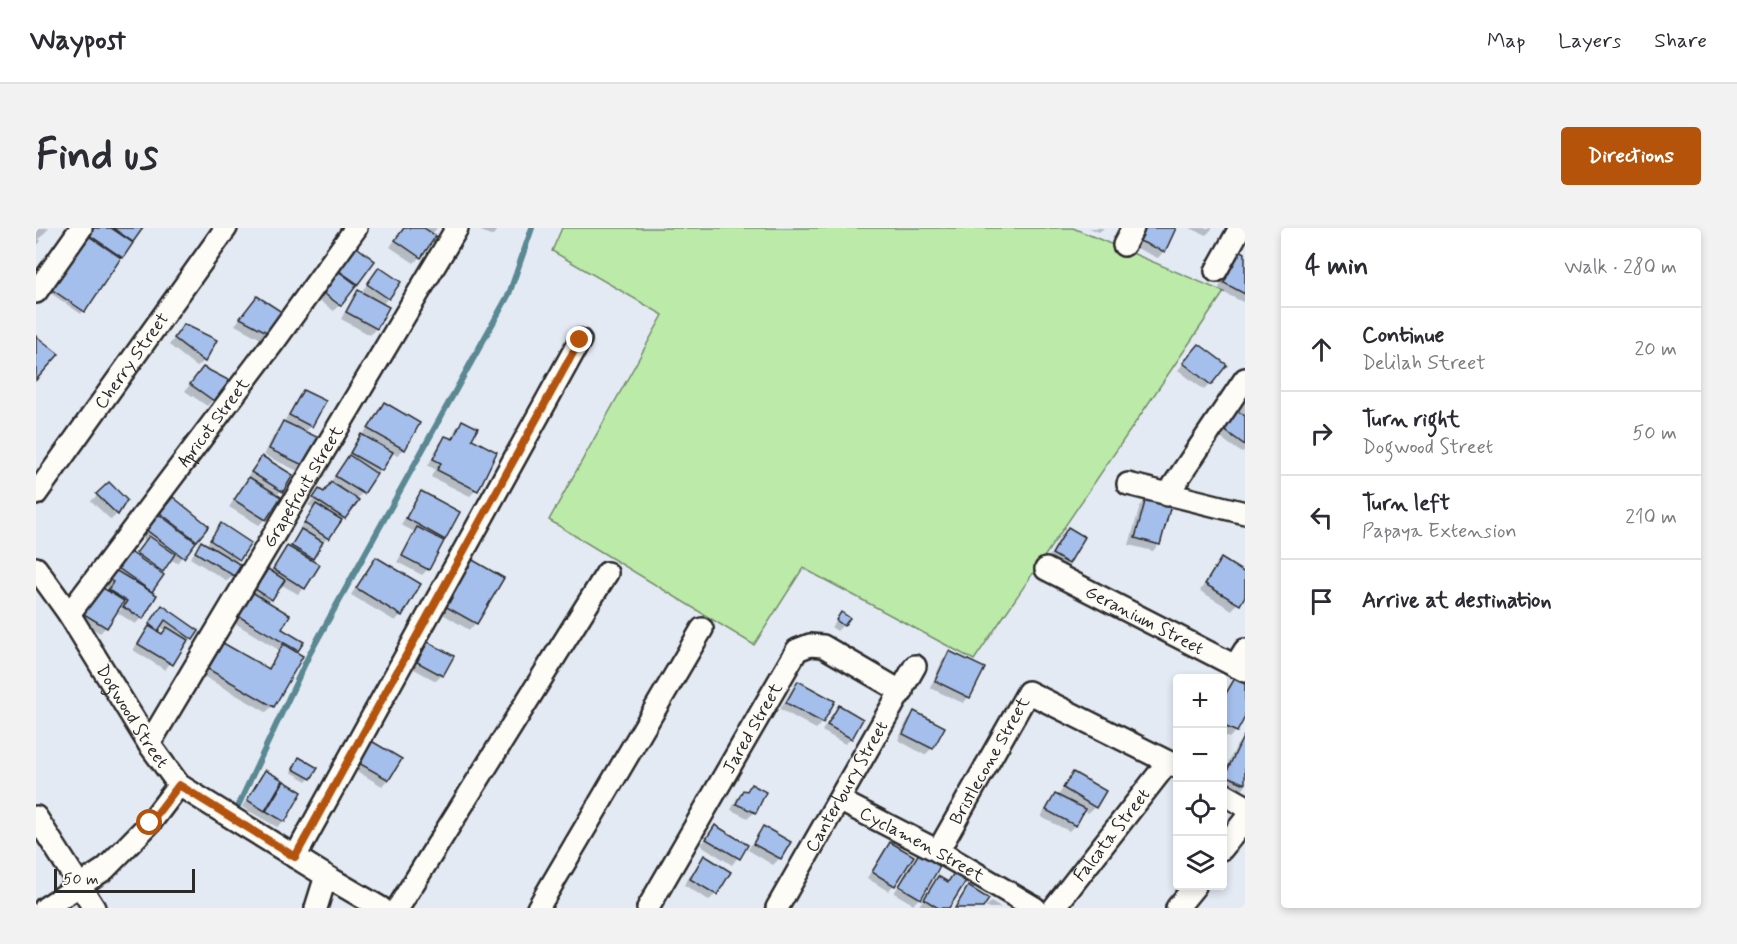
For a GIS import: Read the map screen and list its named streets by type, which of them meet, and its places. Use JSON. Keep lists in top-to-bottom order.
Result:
{
  "streets": {
    "street": [
      "Cherry Street",
      "Apricot Street",
      "Grapefruit Street",
      "Geranium Street",
      "Dogwood Street",
      "Jared Street",
      "Bristlecone Street",
      "Canterbury Street",
      "Falcata Street",
      "Cyclamen Street"
    ]
  },
  "crossings": [
    ["Apricot Street", "Dogwood Street"],
    ["Grapefruit Street", "Dogwood Street"],
    ["Jared Street", "Canterbury Street"],
    ["Bristlecone Street", "Falcata Street"],
    ["Bristlecone Street", "Cyclamen Street"],
    ["Canterbury Street", "Cyclamen Street"]
  ],
  "scale_bar": "50 m",
  "page": {
    "header": "Waypost",
    "nav": ["Map", "Layers", "Share"],
    "buttons": "Directions",
    "title": "Find us",
    "heading": ["4 min", "Walk · 280 m"],
    "list": [
      ["Continue", "Delilah Street", "20 m"],
      ["Turn right", "Dogwood Street", "50 m"],
      ["Turn left", "Papaya Extension", "210 m"],
      "Arrive at destination"
    ],
    "map_buttons": ["+", "−"],
    "scale": "50 m"
  }
}
